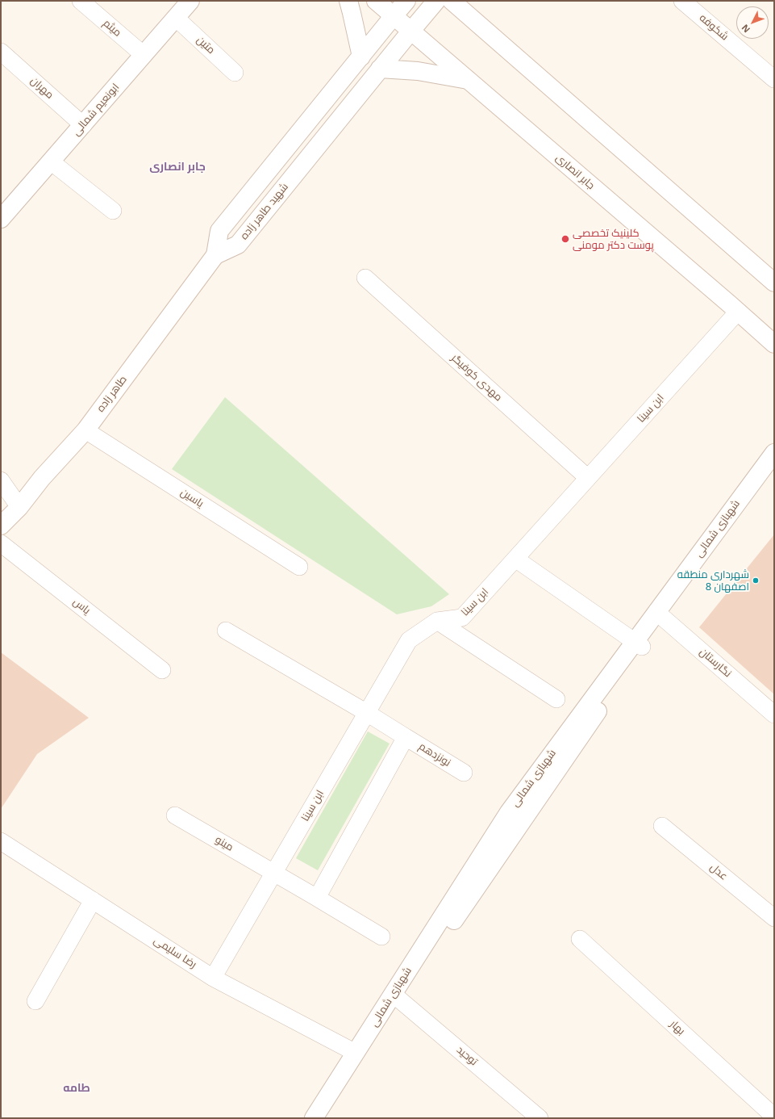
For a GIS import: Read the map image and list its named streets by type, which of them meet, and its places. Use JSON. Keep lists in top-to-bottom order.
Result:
{
  "streets": {
    "street": [
      "شکوفه",
      "میثم",
      "متین",
      "مهران",
      "ابونعیم شمالی",
      "جابر انصاری",
      "شهید طاهر زاده",
      "مهدی کوفیگر",
      "طاهر زاده",
      "ابن سینا",
      "یاسین",
      "شهبازی شمالی",
      "یاس",
      "نگارستان",
      "نونزدهم",
      "مینو",
      "عدل",
      "رضا سلیمی",
      "بهار",
      "توحید"
    ]
  },
  "crossings": [
    ["میثم", "ابونعیم شمالی"],
    ["متین", "ابونعیم شمالی"],
    ["مهران", "ابونعیم شمالی"],
    ["جابر انصاری", "شهید طاهر زاده"],
    ["جابر انصاری", "ابن سینا"],
    ["شهید طاهر زاده", "طاهر زاده"],
    ["مهدی کوفیگر", "ابن سینا"],
    ["طاهر زاده", "یاسین"],
    ["ابن سینا", "نونزدهم"],
    ["ابن سینا", "مینو"],
    ["ابن سینا", "رضا سلیمی"],
    ["شهبازی شمالی", "نگارستان"],
    ["شهبازی شمالی", "رضا سلیمی"],
    ["شهبازی شمالی", "توحید"]
  ],
  "districts": ["جابر انصاری", "طامه"],
  "places": ["کلینیک تخصصی پوست دکتر مومنی", "شهرداری منطقه 8 اصفهان"],
  "north": "bottom left"
}
